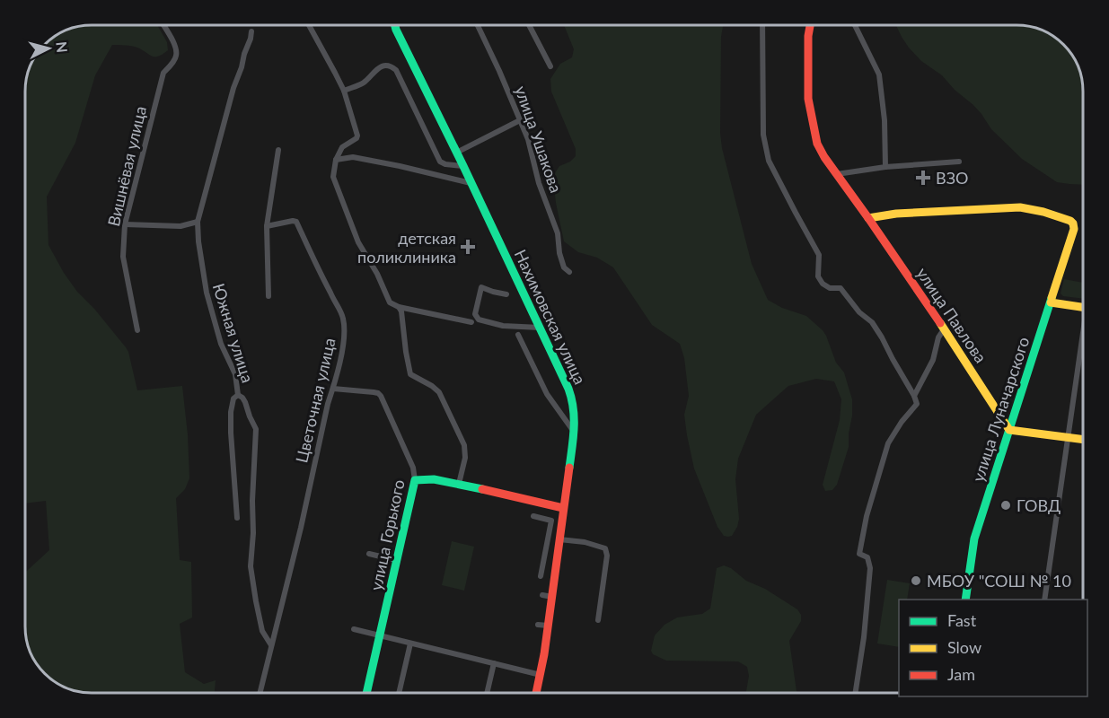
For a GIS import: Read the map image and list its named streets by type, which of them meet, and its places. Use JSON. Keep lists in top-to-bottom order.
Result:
{
  "streets": {
    "main road": [
      "улица Павлова",
      "Нахимовская улица",
      "улица Луначарского",
      "улица Горького"
    ],
    "street": [
      "улица Ушакова",
      "Вишнёвая улица",
      "Южная улица",
      "Цветочная улица"
    ]
  },
  "crossings": [
    ["улица Павлова", "улица Луначарского"],
    ["Цветочная улица", "улица Горького"]
  ],
  "places": {
    "health": ["ВЗО", "детская поликлиника"],
    "other": ["ГОВД", "МБОУ \"СОШ № 10"]
  },
  "legend": ["Fast", "Slow", "Jam"],
  "north": "right"
}
